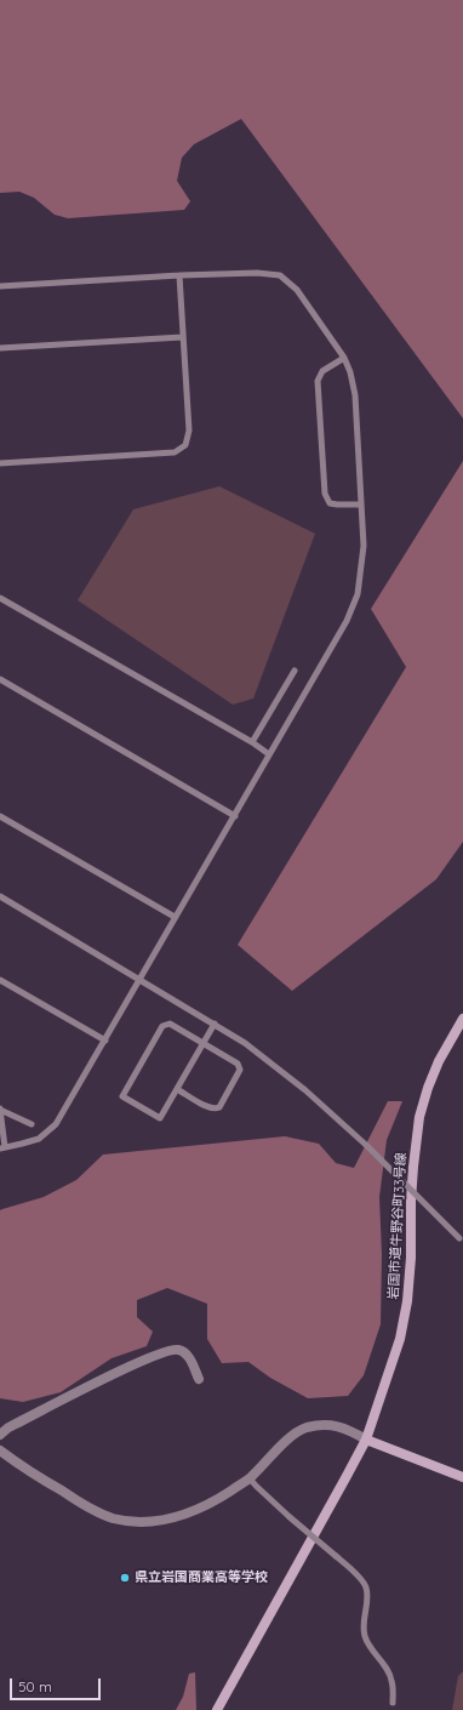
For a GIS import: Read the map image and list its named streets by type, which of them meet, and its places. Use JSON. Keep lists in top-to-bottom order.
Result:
{
  "streets": {
    "street": ["岩国市道牛野谷町33号線"]
  },
  "places": ["県立岩国商業高等学校"],
  "scale_bar": "50 m"
}
